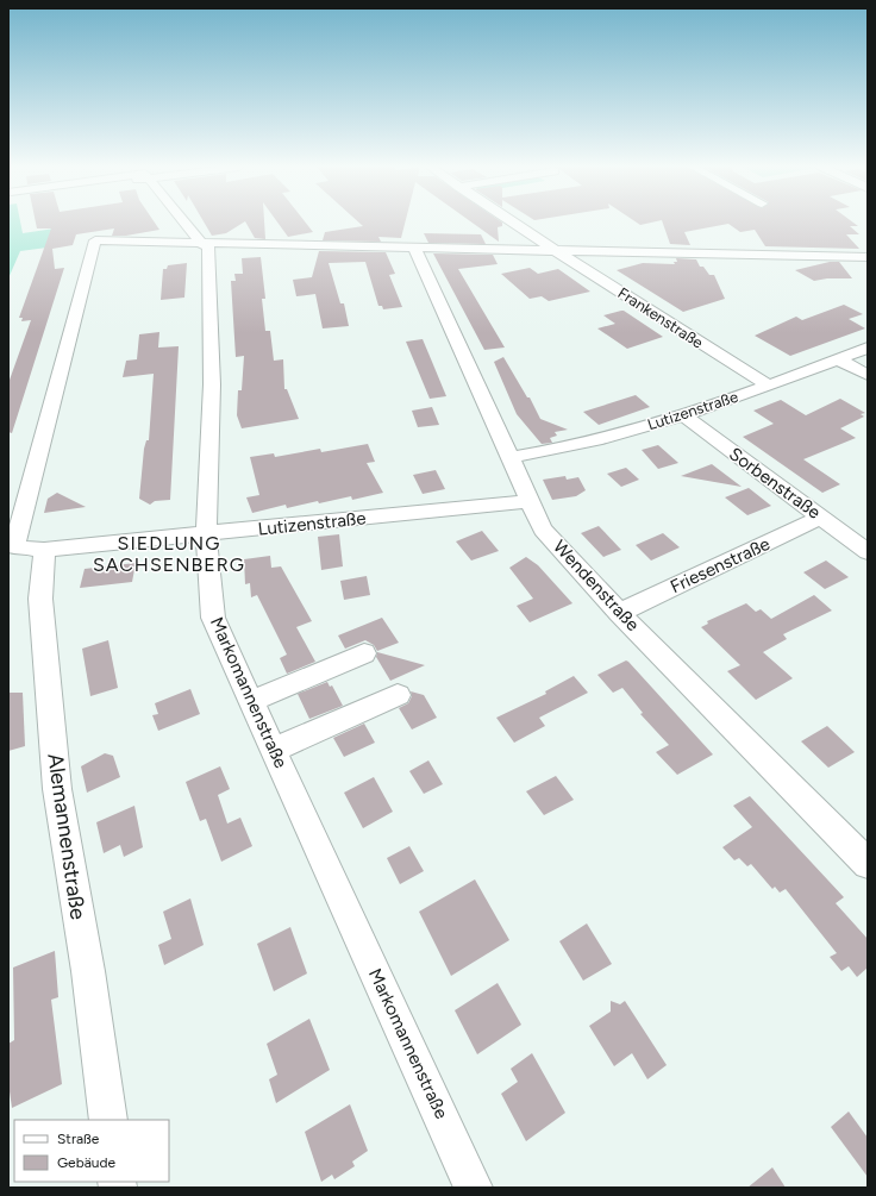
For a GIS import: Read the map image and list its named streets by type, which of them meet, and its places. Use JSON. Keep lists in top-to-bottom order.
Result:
{
  "streets": {
    "street": [
      "Frankenstraße",
      "Lutizenstraße",
      "Sorbenstraße",
      "Friesenstraße",
      "Wendenstraße",
      "Markomannenstraße",
      "Alemannenstraße"
    ]
  },
  "crossings": [
    ["Frankenstraße", "Lutizenstraße"],
    ["Lutizenstraße", "Sorbenstraße"],
    ["Lutizenstraße", "Wendenstraße"],
    ["Lutizenstraße", "Markomannenstraße"],
    ["Lutizenstraße", "Alemannenstraße"],
    ["Sorbenstraße", "Friesenstraße"],
    ["Friesenstraße", "Wendenstraße"]
  ],
  "districts": ["SIEDLUNG SACHSENBERG"],
  "legend": ["Straße", "Gebäude"]
}
